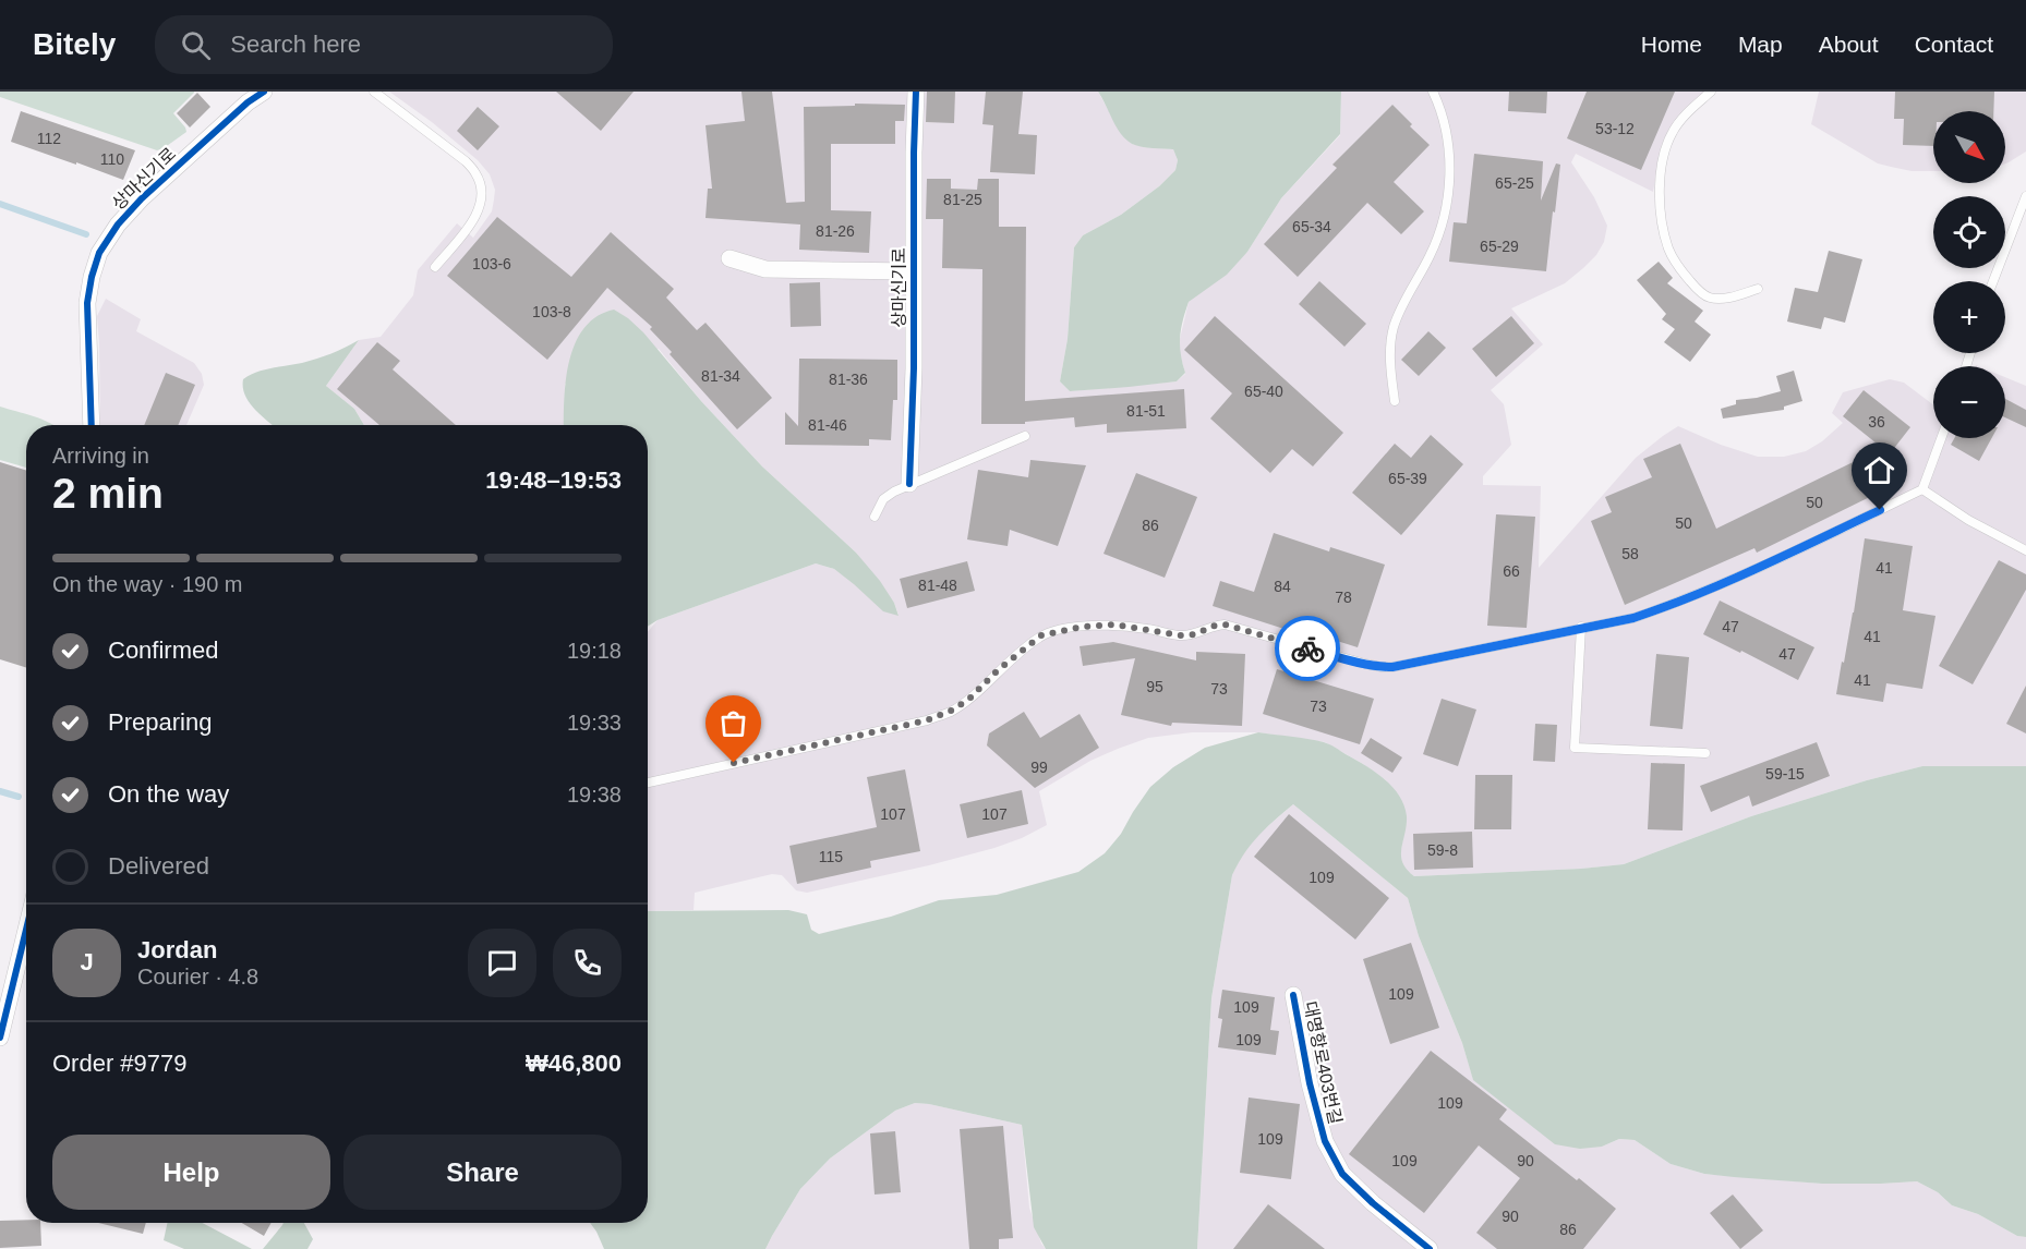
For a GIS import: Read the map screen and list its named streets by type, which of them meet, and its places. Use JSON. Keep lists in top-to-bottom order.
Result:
{
  "streets": {
    "street": ["상마신기로", "대명항로403번길"]
  },
  "house_numbers": [
    "53-12",
    "112",
    "110",
    "65-25",
    "81-25",
    "65-34",
    "81-26",
    "65-29",
    "103-6",
    "103-8",
    "81-34",
    "81-36",
    "65-40",
    "81-51",
    "36",
    "81-46",
    "65-39",
    "50",
    "50",
    "86",
    "58",
    "41",
    "66",
    "81-48",
    "84",
    "78",
    "47",
    "41",
    "47",
    "41",
    "95",
    "73",
    "73",
    "99",
    "59-15",
    "107",
    "107",
    "59-8",
    "115",
    "109",
    "109",
    "109",
    "109",
    "109",
    "109",
    "109",
    "90",
    "90",
    "86"
  ],
  "north": "bottom right",
  "page": {
    "header": "Bitely",
    "search": "Search here",
    "nav": [
      "Home",
      "Map",
      "About",
      "Contact"
    ],
    "map_buttons": ["+", "−"],
    "heading": ["2 min", "Arriving in", "19:48–19:53"],
    "panel": [
      "Jordan",
      "Courier · 4.8",
      "Order #9779",
      "₩46,800"
    ],
    "bar": "On the way · 190 m",
    "list": [
      ["Confirmed", "19:18"],
      ["Preparing", "19:33"],
      ["On the way", "19:38"],
      "Delivered"
    ],
    "round": "J",
    "buttons": ["Help", "Share"]
  }
}
